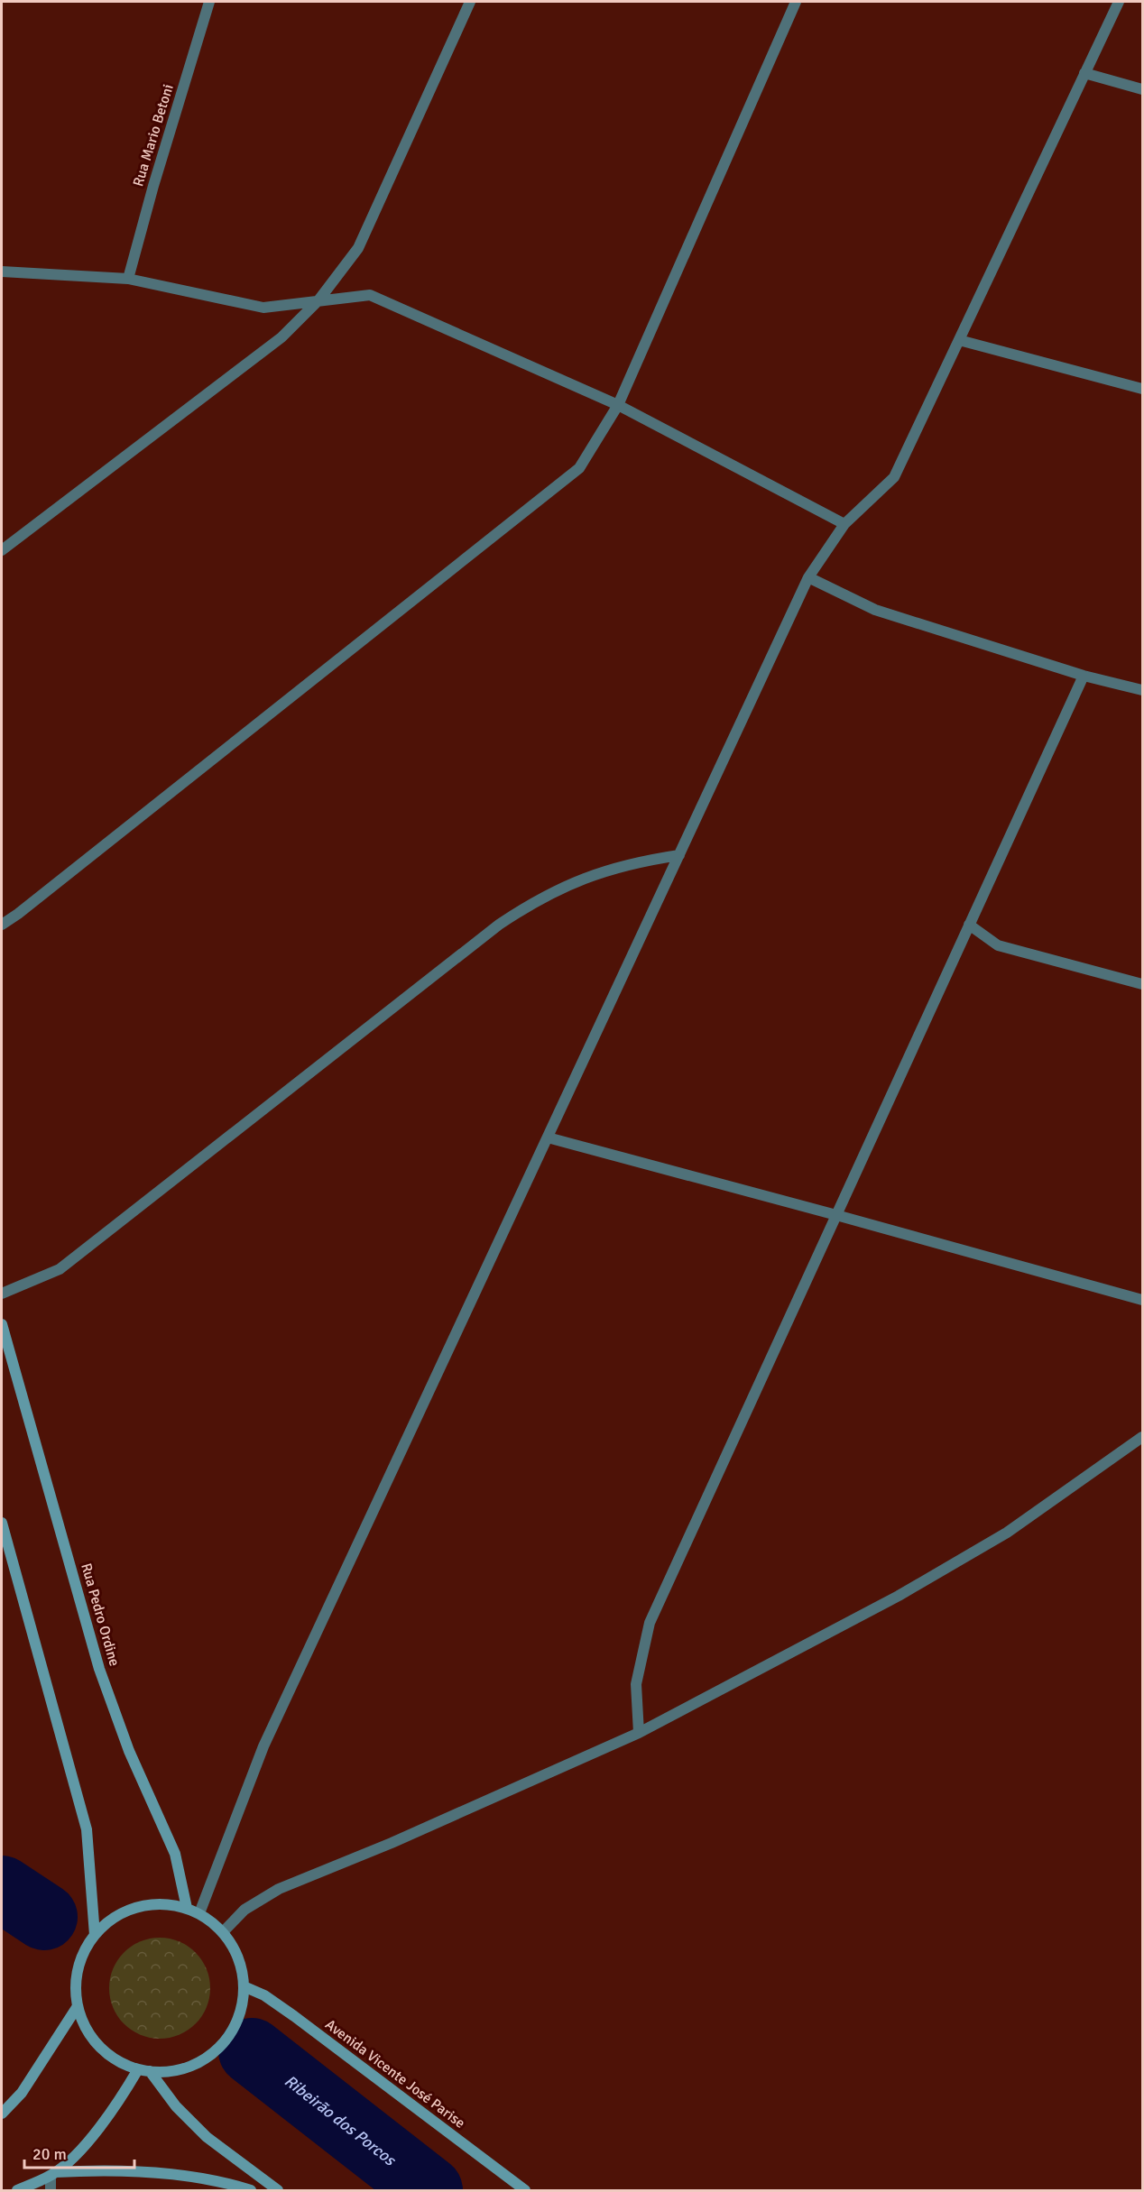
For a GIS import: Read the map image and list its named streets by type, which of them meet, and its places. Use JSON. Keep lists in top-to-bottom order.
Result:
{
  "streets": {
    "street": ["Rua Mario Betoni", "Rua Pedro Ordine", "Avenida Vicente José Parise"]
  },
  "crossings": [
    ["Rua Pedro Ordine", "Avenida Vicente José Parise"]
  ],
  "water": ["Ribeirão dos Porcos"],
  "scale_bar": "20 m"
}
